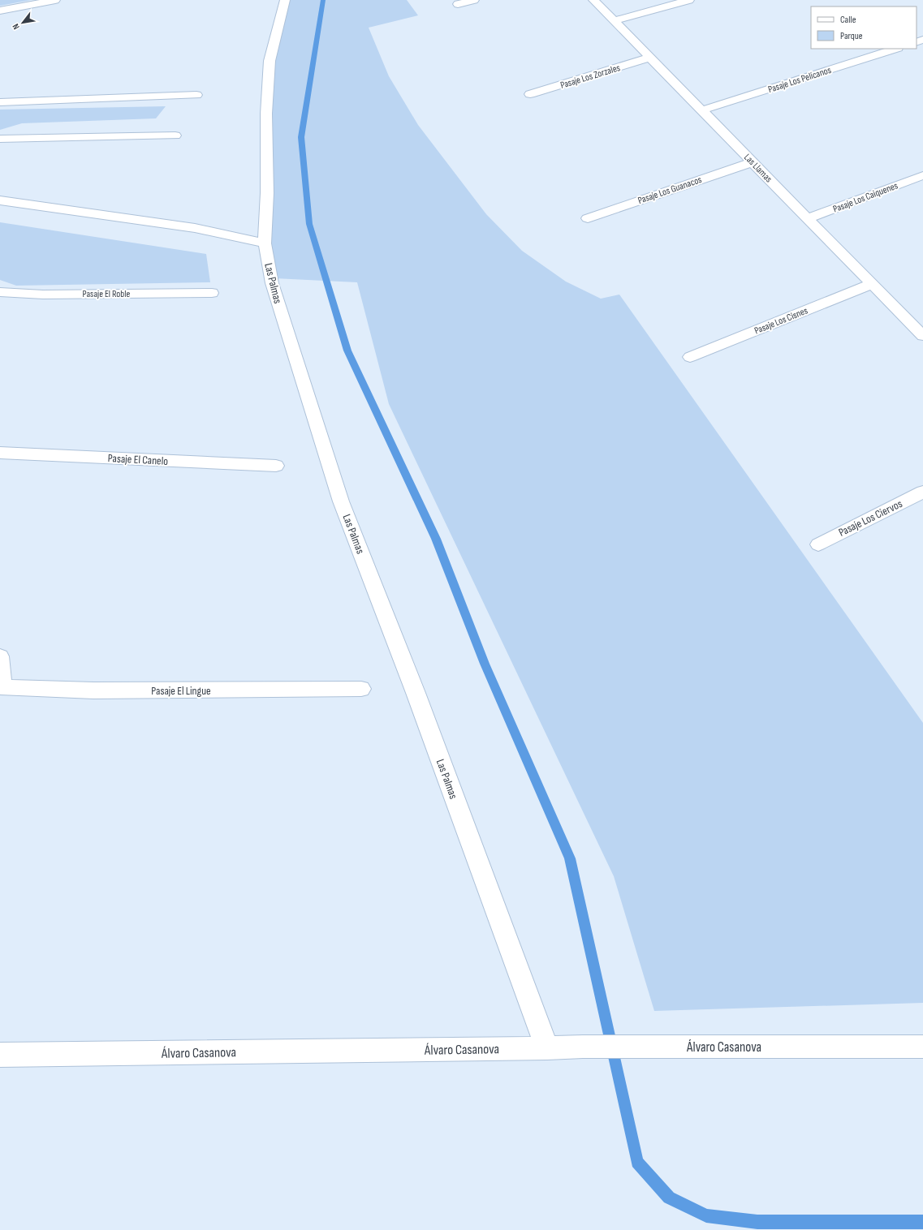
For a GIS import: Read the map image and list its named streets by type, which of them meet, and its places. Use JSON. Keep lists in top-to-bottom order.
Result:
{
  "streets": {
    "street": [
      "Pasaje Los Zorzales",
      "Pasaje Los Pelícanos",
      "Las Llamas",
      "Pasaje Los Guanacos",
      "Pasaje Los Caiquenes",
      "Las Palmas",
      "Pasaje El Roble",
      "Pasaje Los Cisnes",
      "Pasaje El Canelo",
      "Pasaje Los Ciervos",
      "Pasaje El Lingue",
      "Álvaro Casanova"
    ]
  },
  "crossings": [
    ["Pasaje Los Zorzales", "Las Llamas"],
    ["Pasaje Los Pelícanos", "Las Llamas"],
    ["Las Llamas", "Pasaje Los Guanacos"],
    ["Las Llamas", "Pasaje Los Caiquenes"],
    ["Las Llamas", "Pasaje Los Cisnes"],
    ["Las Palmas", "Álvaro Casanova"]
  ],
  "legend": ["Calle", "Parque"],
  "north": "bottom left"
}
